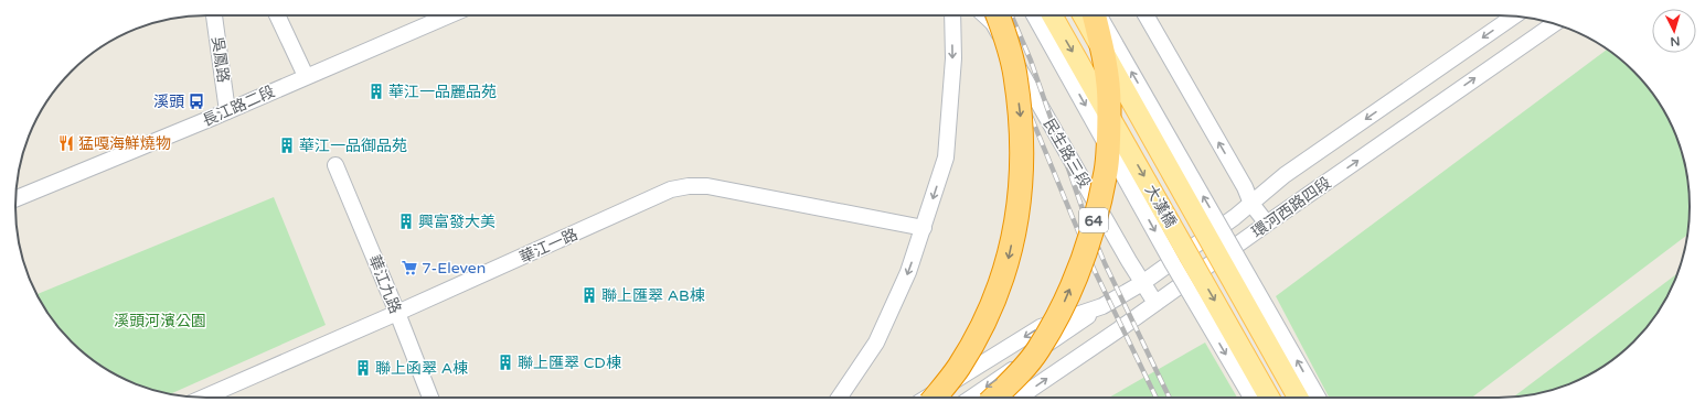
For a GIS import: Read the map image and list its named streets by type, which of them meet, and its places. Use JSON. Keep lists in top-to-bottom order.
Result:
{
  "streets": {
    "highway": ["64"],
    "main road": ["大漢橋"],
    "street": [
      "吳鳳路",
      "長江路二段",
      "民生路三段",
      "環河西路四段",
      "華江一路",
      "華江九路"
    ]
  },
  "crossings": [
    ["吳鳳路", "長江路二段"],
    ["民生路三段", "環河西路四段"],
    ["華江一路", "華江九路"]
  ],
  "parks": ["溪頭河濱公園"],
  "places": {
    "building": [
      "華江一品麗品苑",
      "華江一品御品苑",
      "興富發大美",
      "聯上匯翠 AB棟",
      "聯上匯翠 CD棟",
      "聯上函翠 A棟"
    ],
    "bus stop": ["溪頭"],
    "restaurant": ["猛嘎海鮮燒物"],
    "supermarket": ["7-Eleven"]
  },
  "north": "bottom"
}
